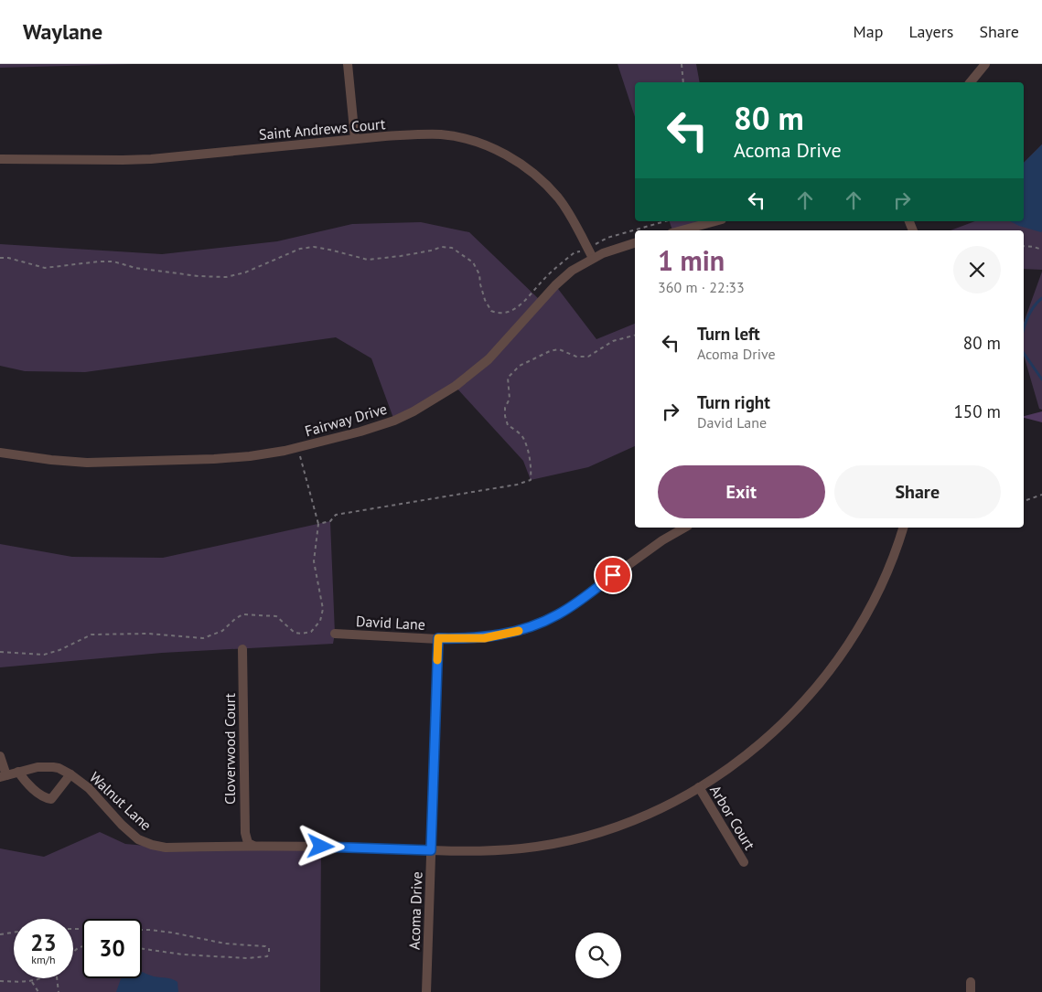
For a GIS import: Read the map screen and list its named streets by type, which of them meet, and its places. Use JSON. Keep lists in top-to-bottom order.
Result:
{
  "streets": {
    "street": [
      "Saint Andrews Court",
      "Fairway Drive",
      "David Lane",
      "Cloverwood Court",
      "Walnut Lane",
      "Arbor Court",
      "Acoma Drive"
    ]
  },
  "crossings": [
    ["Saint Andrews Court", "Fairway Drive"],
    ["David Lane", "Acoma Drive"],
    ["Cloverwood Court", "Walnut Lane"],
    ["Walnut Lane", "Arbor Court"],
    ["Walnut Lane", "Acoma Drive"]
  ],
  "page": {
    "header": "Waylane",
    "nav": ["Map", "Layers", "Share"],
    "turn": ["80 m", "Acoma Drive"],
    "heading": ["1 min", "360 m · 22:33"],
    "list": [
      {
        "name": "Turn left",
        "note": "Acoma Drive",
        "value": "80 m"
      },
      {
        "name": "Turn right",
        "note": "David Lane",
        "value": "150 m"
      }
    ],
    "buttons": ["Exit", "Share"],
    "speed": "23 km/h",
    "limit": "30"
  }
}
